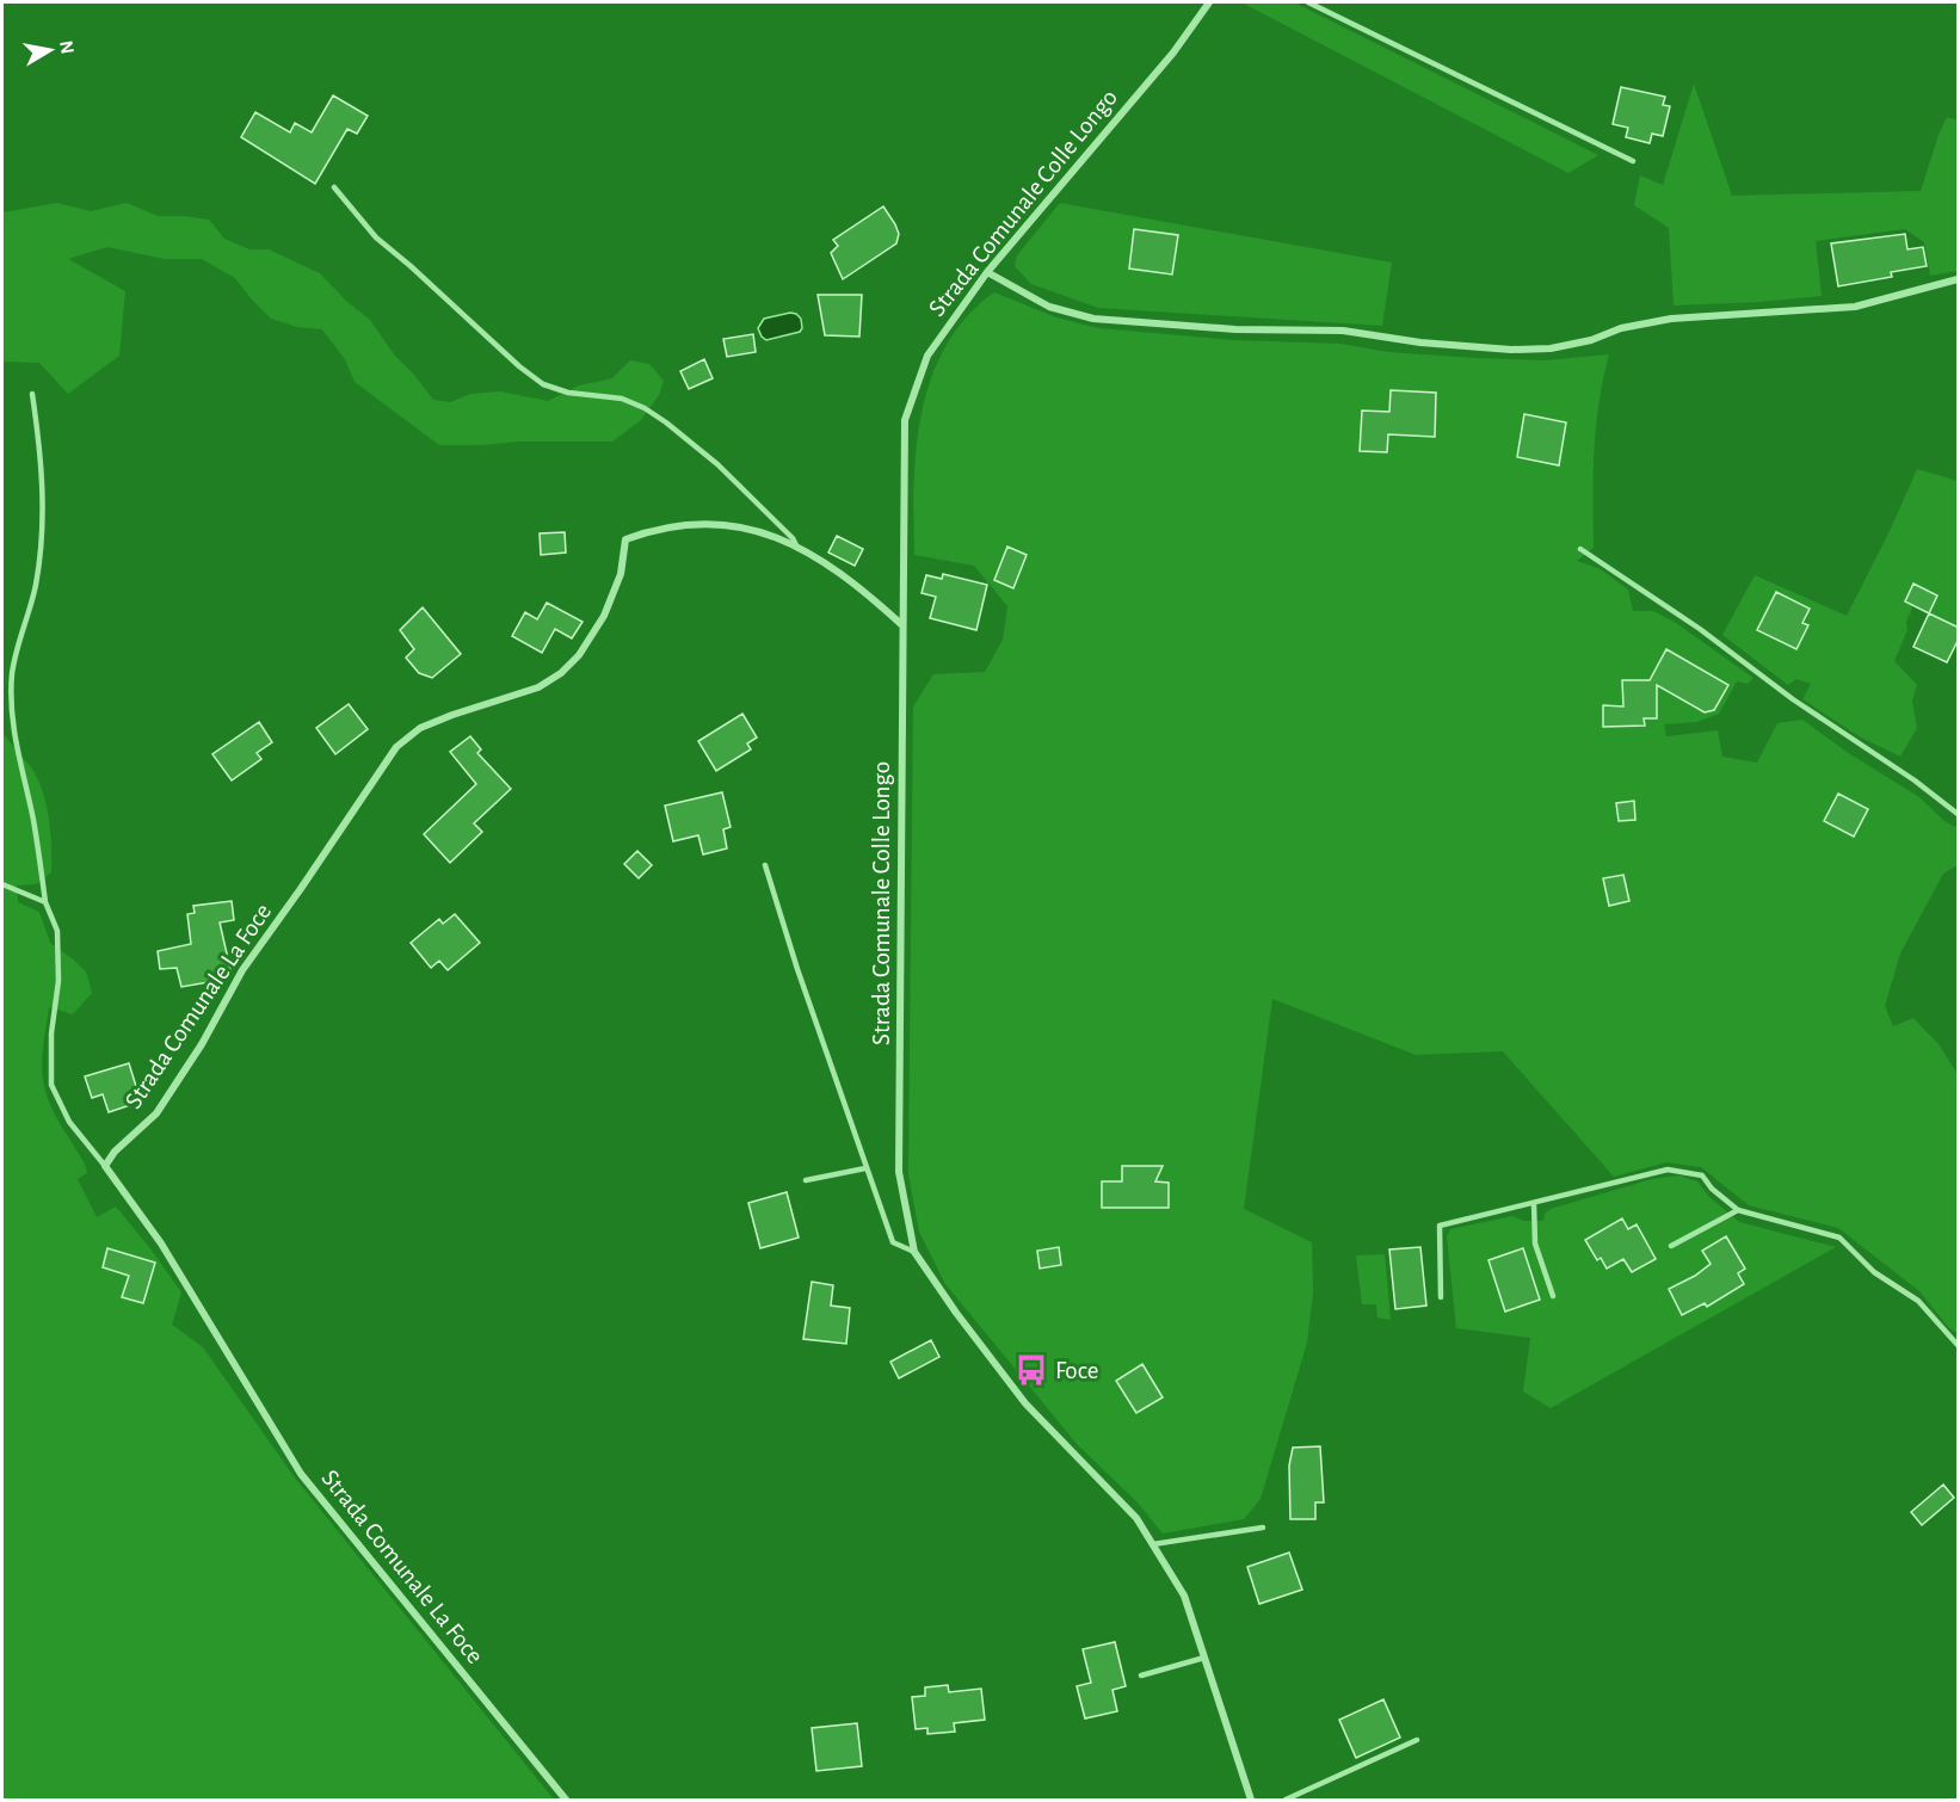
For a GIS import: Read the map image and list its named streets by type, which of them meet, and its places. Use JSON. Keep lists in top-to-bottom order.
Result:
{
  "streets": {
    "street": ["Strada Comunale Colle Longo", "Strada Comunale La Foce"]
  },
  "crossings": [
    ["Strada Comunale Colle Longo", "Strada Comunale La Foce"]
  ],
  "places": {
    "bus stop": ["Foce"]
  },
  "north": "right"
}
